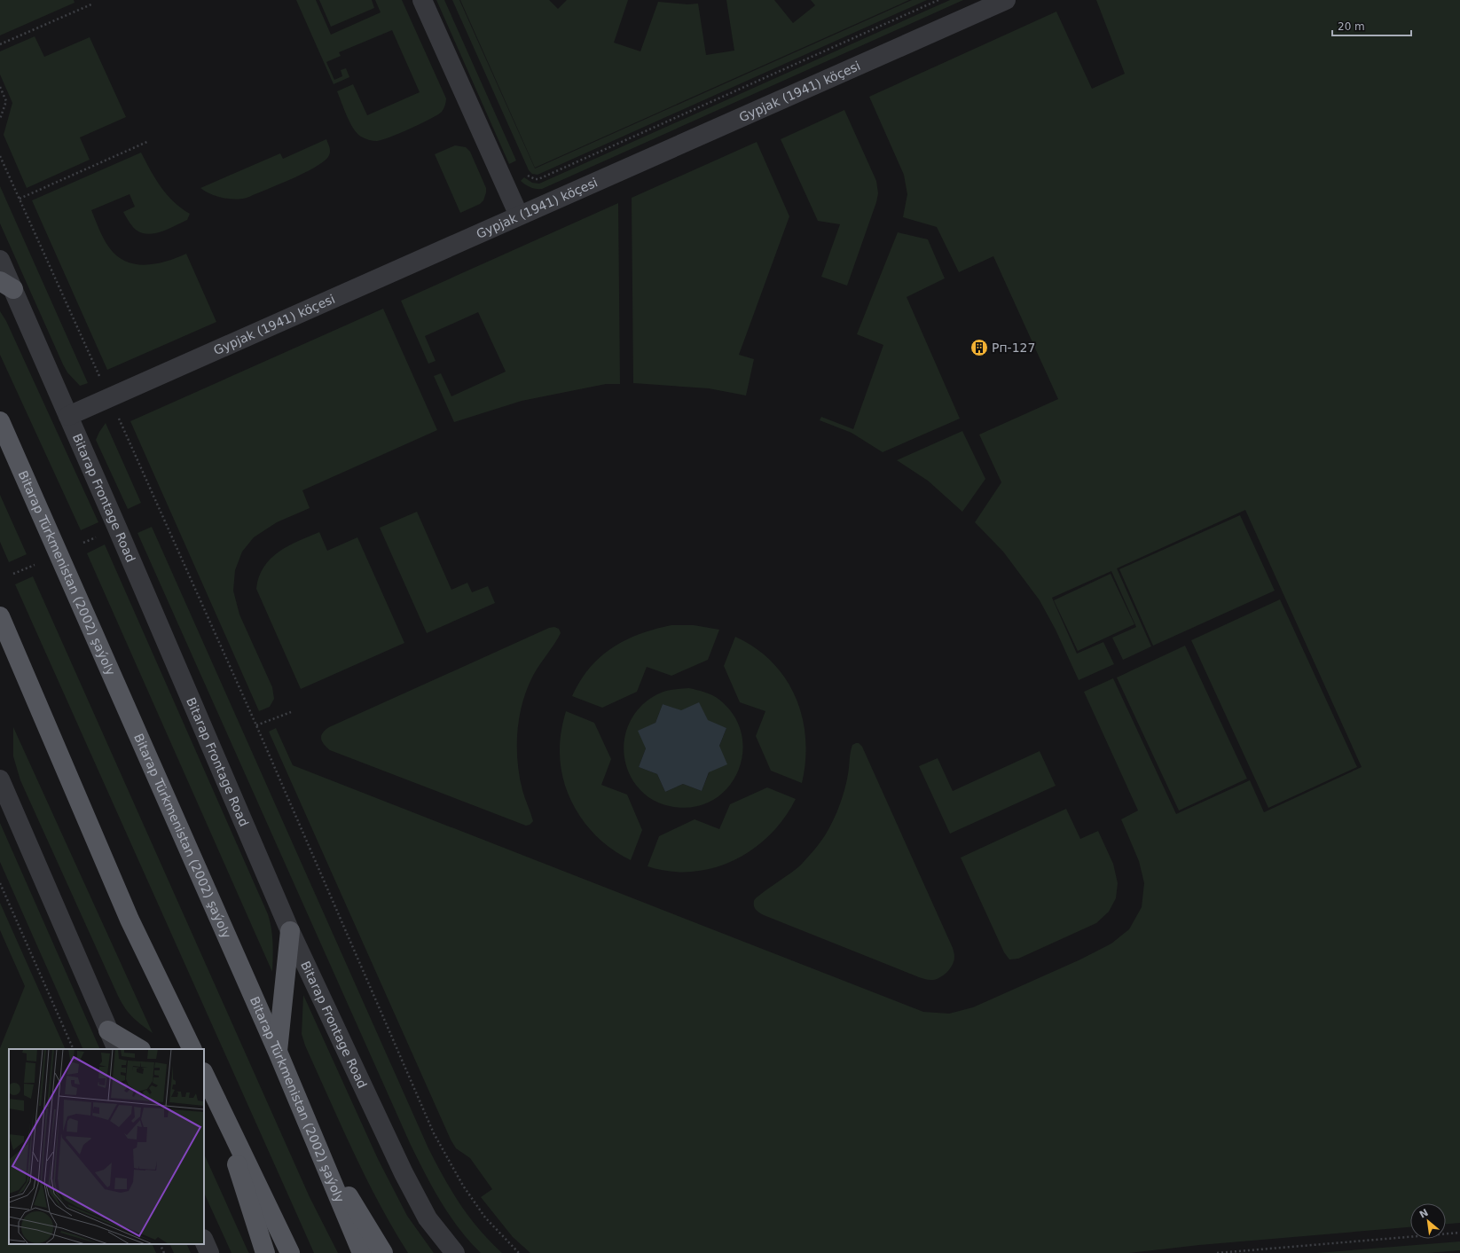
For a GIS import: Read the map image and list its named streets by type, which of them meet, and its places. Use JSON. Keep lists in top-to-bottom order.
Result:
{
  "streets": {
    "main road": ["Bitarap Türkmenistan (2002) şaýoly"],
    "street": ["Gypjak (1941) köçesi", "Bitarap Frontage Road"]
  },
  "crossings": [
    ["Gypjak (1941) köçesi", "Bitarap Frontage Road"]
  ],
  "places": {
    "building": ["Рп-127"]
  },
  "scale_bar": "20 m",
  "north": "top left"
}
